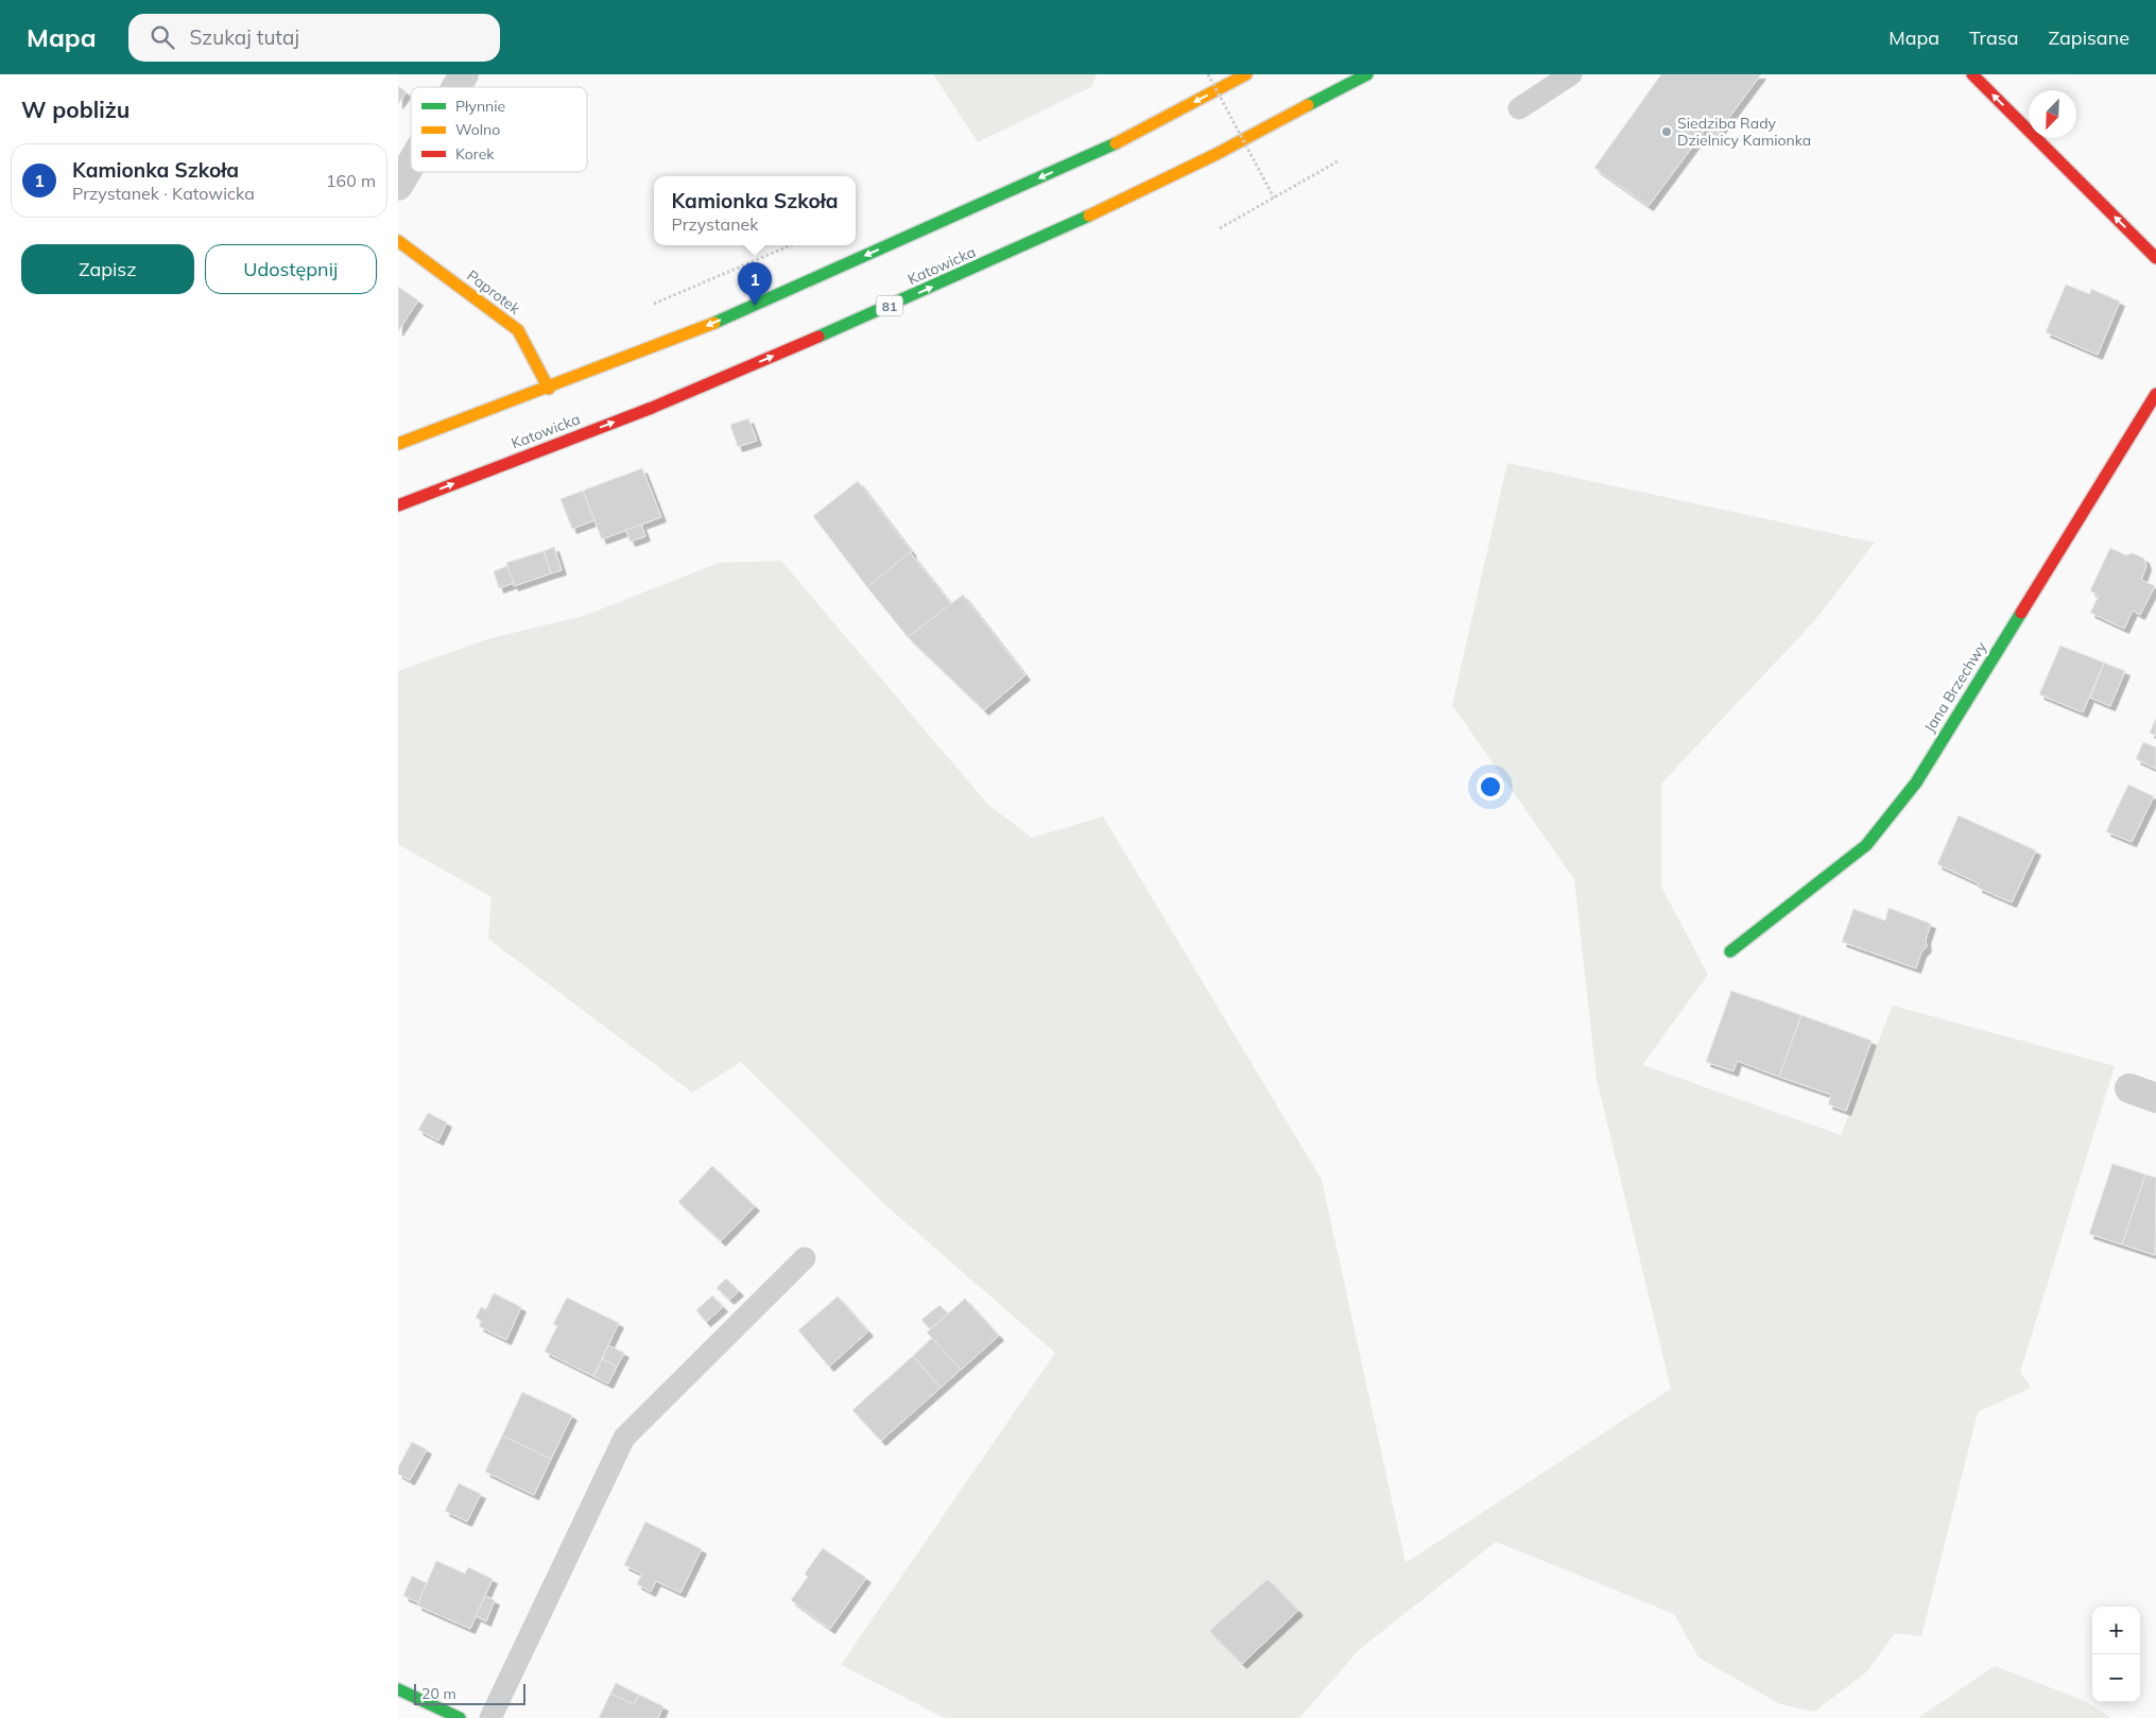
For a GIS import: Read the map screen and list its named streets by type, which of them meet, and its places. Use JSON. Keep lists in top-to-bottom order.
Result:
{
  "streets": {
    "main road": [
      "Katowicka",
      "Paprotek",
      "81",
      "Jana Brzechwy"
    ]
  },
  "places": ["Siedziba Rady Dzielnicy Kamionka"],
  "legend": ["Płynnie", "Wolno", "Korek"],
  "scale_bar": "20 m",
  "north": "bottom left",
  "page": {
    "header": "Mapa",
    "search": "Szukaj tutaj",
    "nav": ["Mapa", "Trasa", "Zapisane"],
    "heading": "W pobliżu",
    "list": [
      {
        "mark": "1",
        "name": "Kamionka Szkoła",
        "note": "Przystanek · Katowicka",
        "value": "160 m"
      }
    ],
    "popup": ["Kamionka Szkoła", "Przystanek"],
    "buttons": ["Zapisz", "Udostępnij"],
    "pins": "1",
    "map_buttons": ["+", "−"],
    "scale": "20 m"
  }
}
